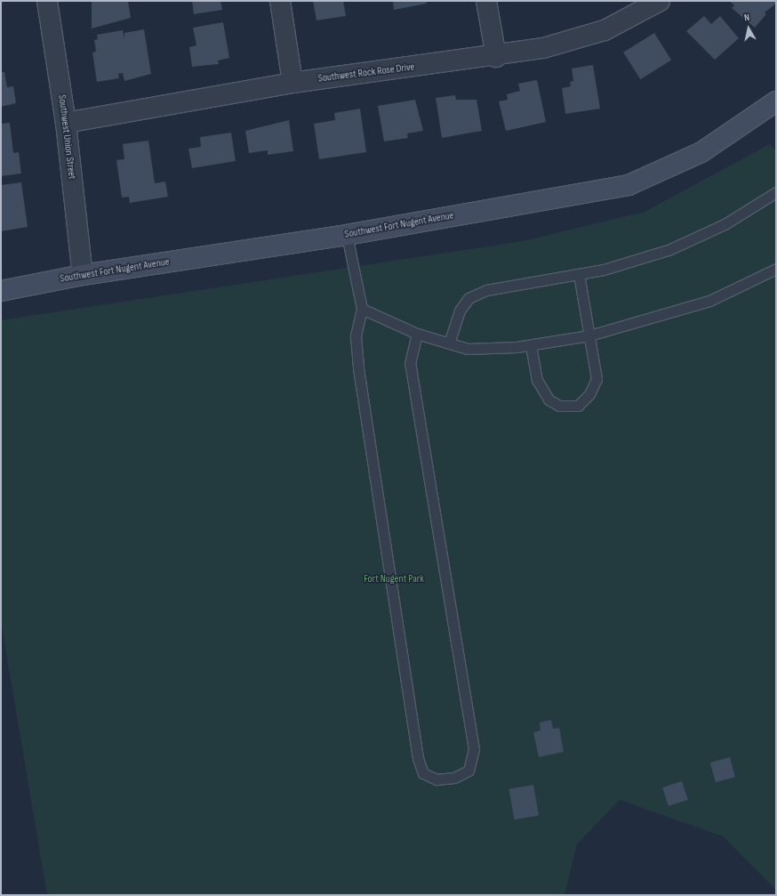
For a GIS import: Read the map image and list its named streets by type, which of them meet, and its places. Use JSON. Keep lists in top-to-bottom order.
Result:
{
  "streets": {
    "street": ["Southwest Rock Rose Drive", "Southwest Union Street", "Southwest Fort Nugent Avenue"]
  },
  "crossings": [
    ["Southwest Rock Rose Drive", "Southwest Union Street"],
    ["Southwest Union Street", "Southwest Fort Nugent Avenue"]
  ],
  "parks": ["Fort Nugent Park"],
  "north": "top"
}
